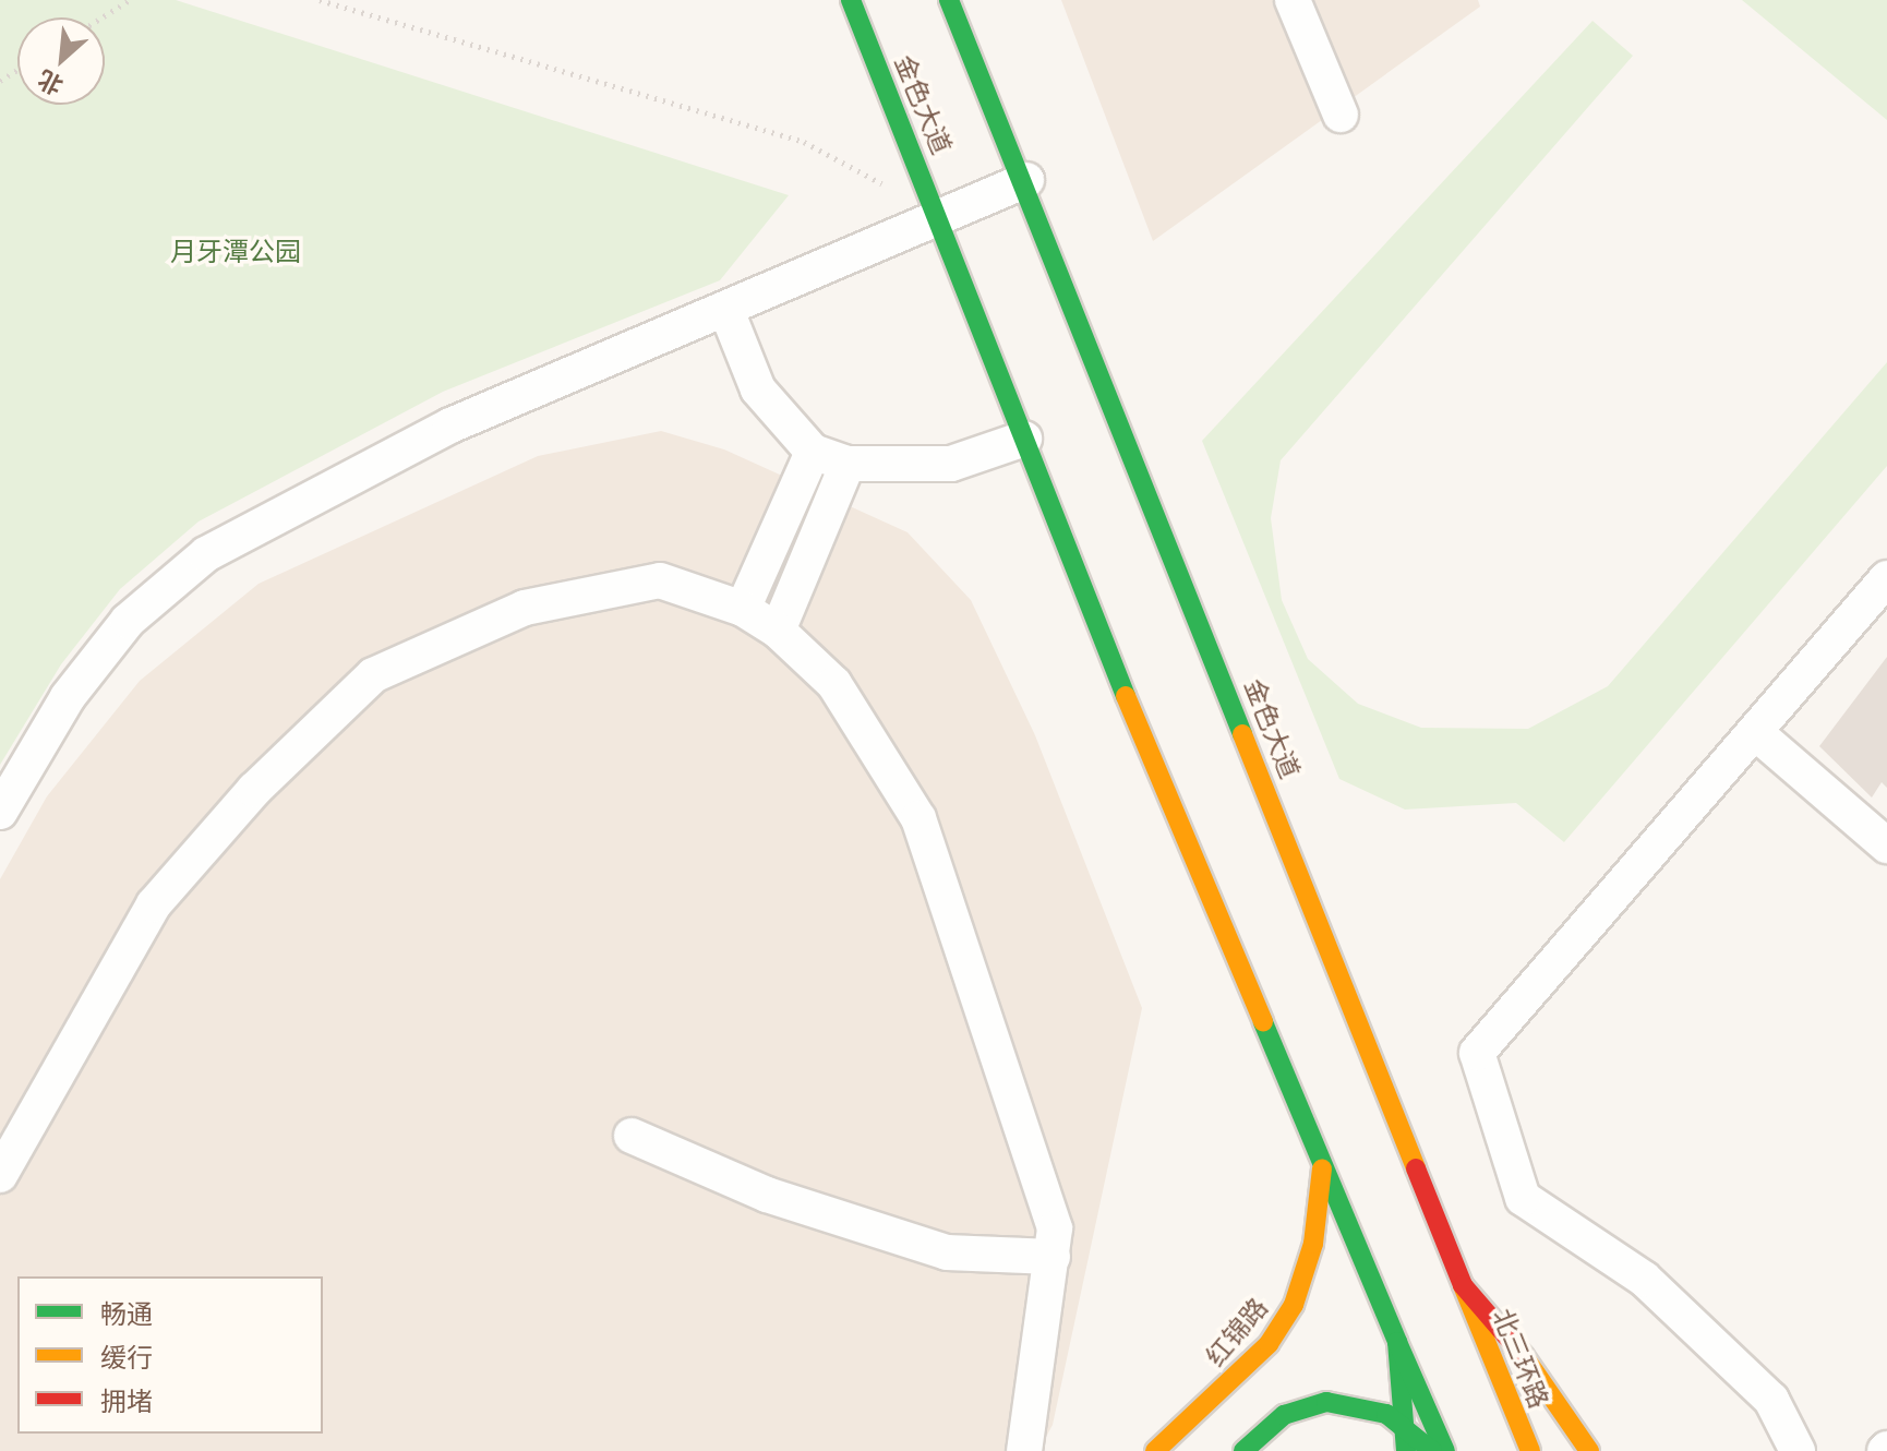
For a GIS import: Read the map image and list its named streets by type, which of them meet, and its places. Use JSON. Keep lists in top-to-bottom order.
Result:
{
  "streets": {
    "main road": ["金色大道", "红锦路", "北三环路"]
  },
  "crossings": [
    ["金色大道", "红锦路"],
    ["金色大道", "北三环路"]
  ],
  "parks": ["月牙潭公园"],
  "legend": ["畅通", "缓行", "拥堵"],
  "north": "bottom left"
}
